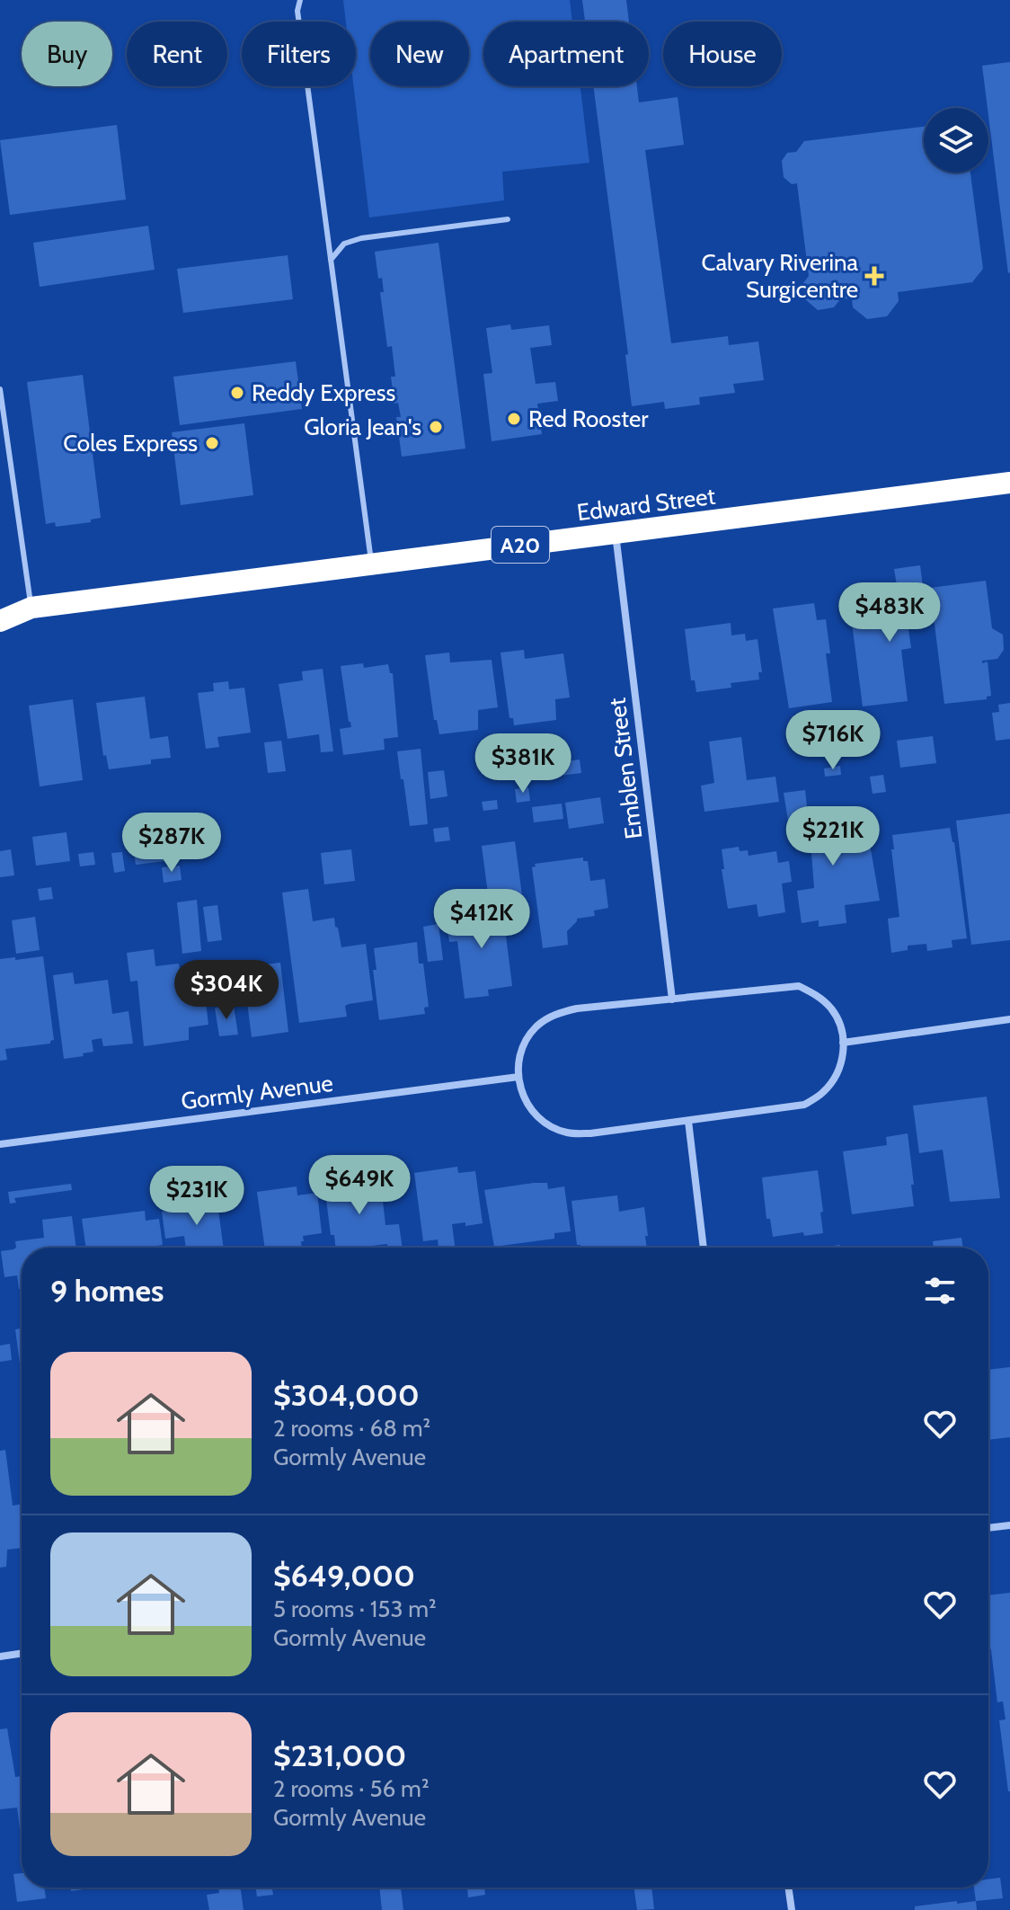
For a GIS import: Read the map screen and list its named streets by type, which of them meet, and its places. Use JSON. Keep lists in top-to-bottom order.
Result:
{
  "streets": {
    "highway": ["Edward Street", "A20"],
    "street": ["Emblen Street", "Gormly Avenue"]
  },
  "crossings": [
    ["Edward Street", "Emblen Street"]
  ],
  "places": {
    "health": ["Calvary Riverina Surgicentre"],
    "other": [
      "Reddy Express",
      "Red Rooster",
      "Gloria Jean's",
      "Coles Express"
    ]
  },
  "page": {
    "chip": [
      "Buy",
      "Rent",
      "Filters",
      "New",
      "Apartment",
      "House"
    ],
    "price": [
      "$483K",
      "$716K",
      "$381K",
      "$221K",
      "$287K",
      "$412K",
      "$304K",
      "$649K",
      "$231K"
    ],
    "heading": "9 homes",
    "list": [
      {
        "name": "$304,000",
        "note": "2 rooms · 68 m² · Gormly Avenue"
      },
      {
        "name": "$649,000",
        "note": "5 rooms · 153 m² · Gormly Avenue"
      },
      {
        "name": "$231,000",
        "note": "2 rooms · 56 m² · Gormly Avenue"
      }
    ]
  }
}
